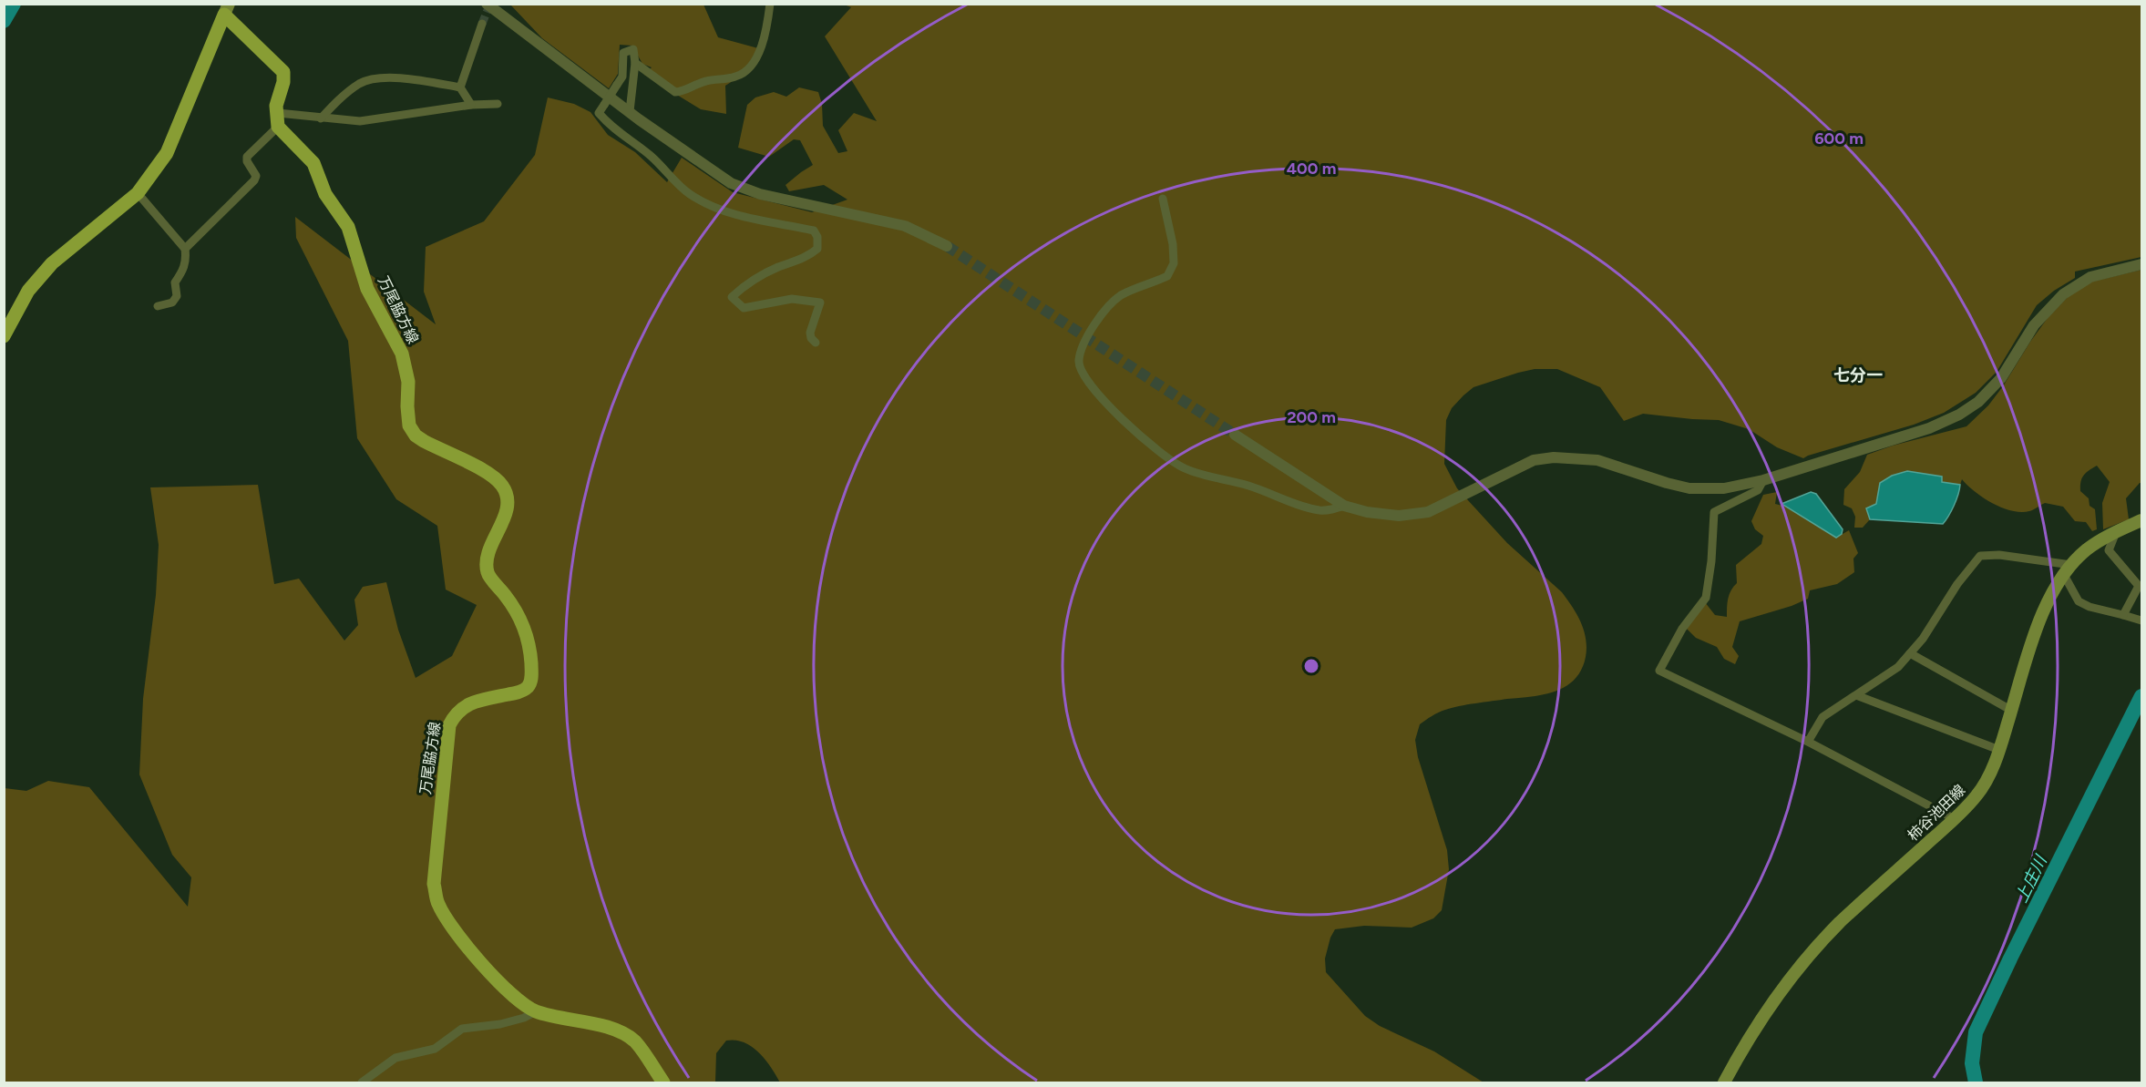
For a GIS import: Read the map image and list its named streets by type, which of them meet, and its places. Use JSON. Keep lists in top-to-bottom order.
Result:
{
  "streets": {
    "main road": ["万尾脇方線", "柿谷池田線"]
  },
  "districts": ["七分一"],
  "water": ["上庄川"],
  "rings": ["600 m", "400 m", "200 m"]
}
